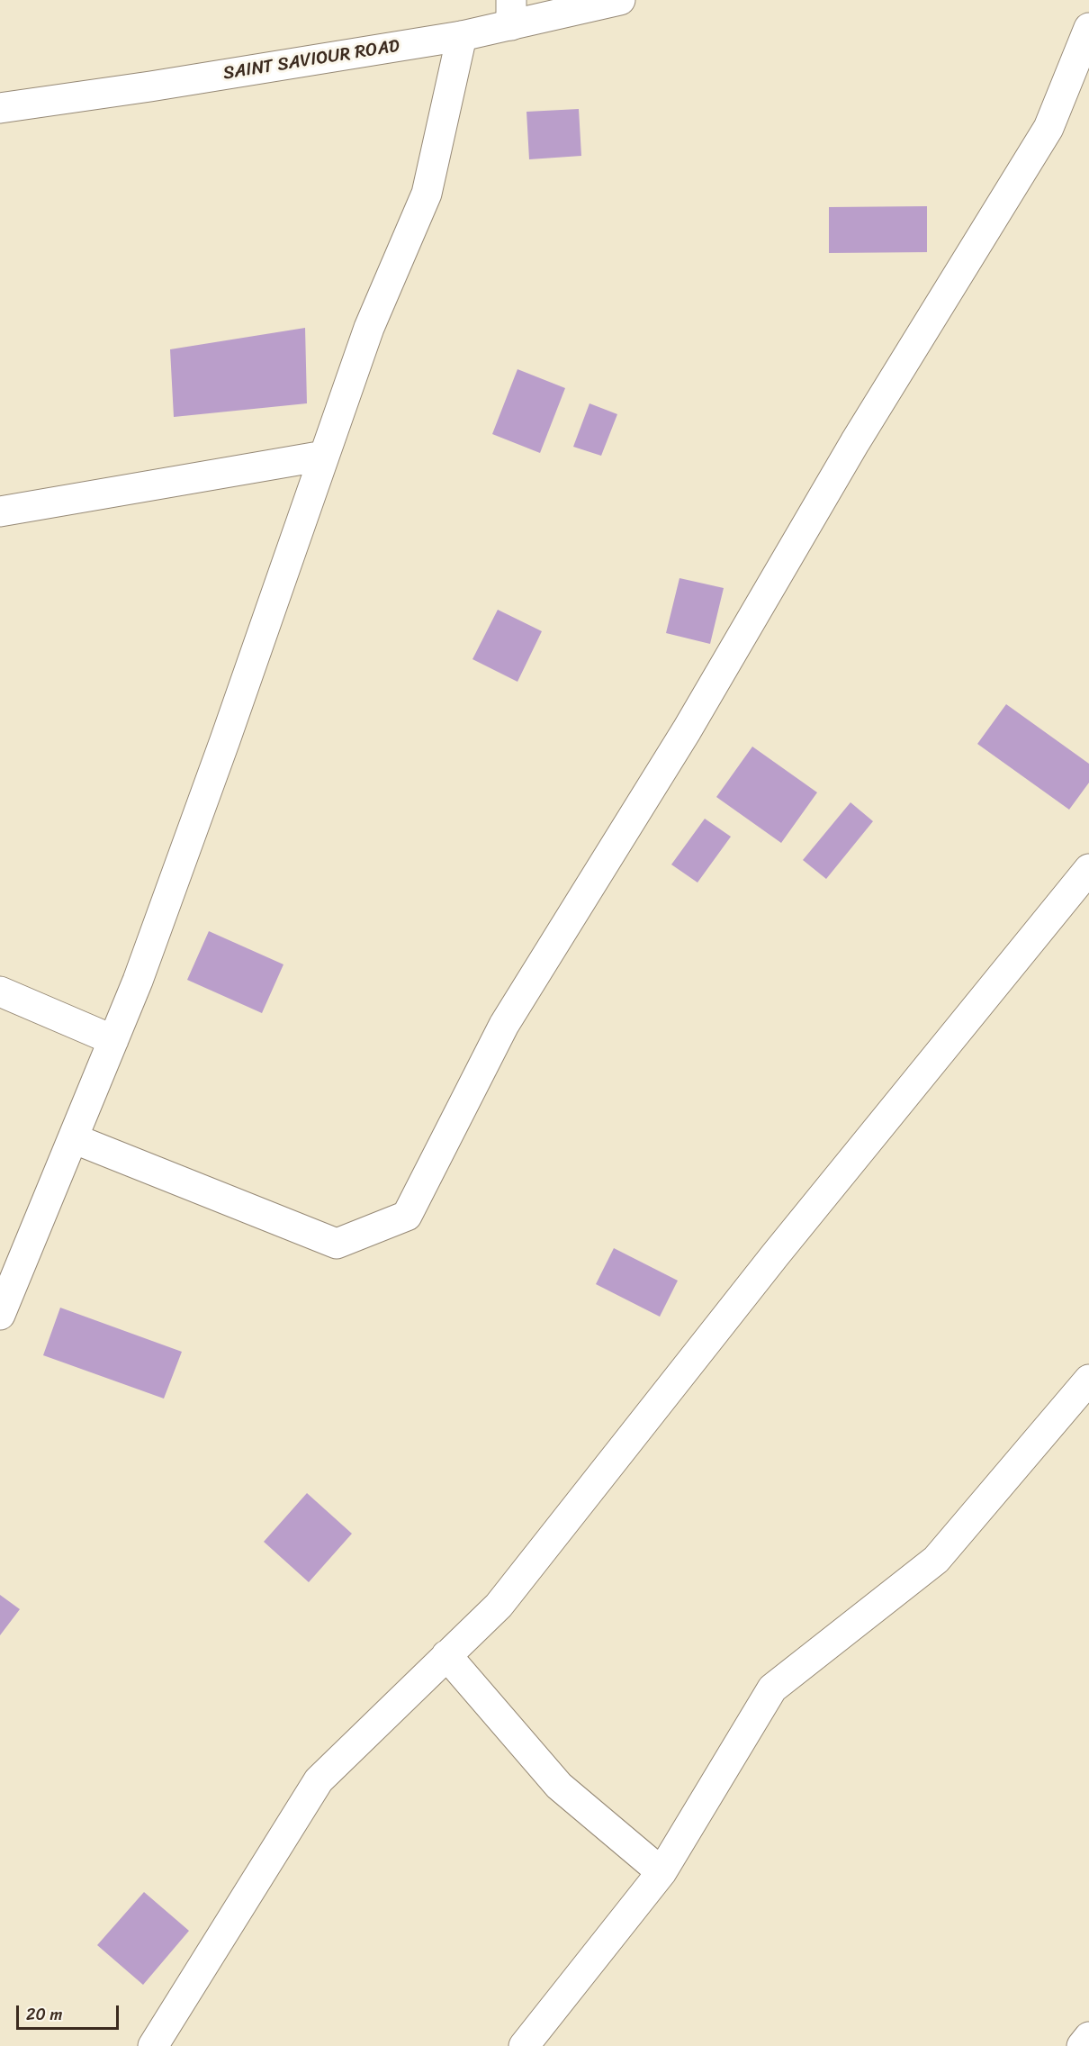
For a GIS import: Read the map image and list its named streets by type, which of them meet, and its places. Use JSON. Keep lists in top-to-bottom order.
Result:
{
  "streets": {
    "street": ["SAINT SAVIOUR ROAD"]
  },
  "scale_bar": "20 m"
}
